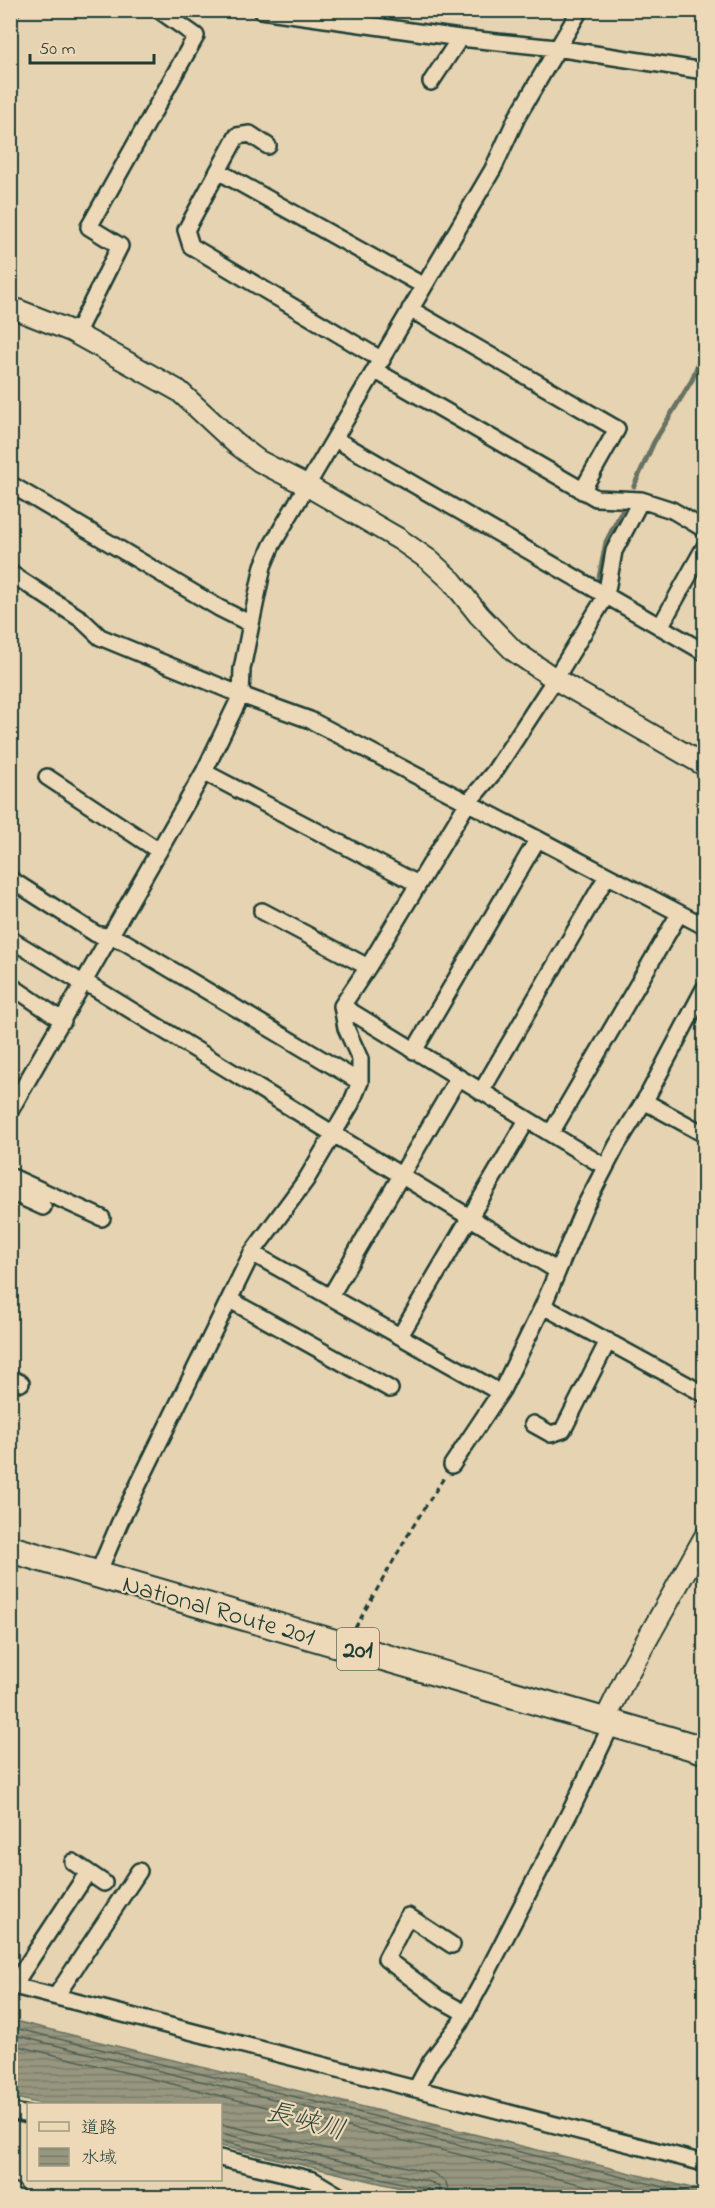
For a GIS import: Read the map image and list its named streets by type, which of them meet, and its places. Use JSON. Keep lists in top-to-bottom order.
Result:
{
  "streets": {
    "highway": ["National Route 201", "201"]
  },
  "water": ["長峡川"],
  "legend": ["道路", "水域"],
  "scale_bar": "50 m"
}
